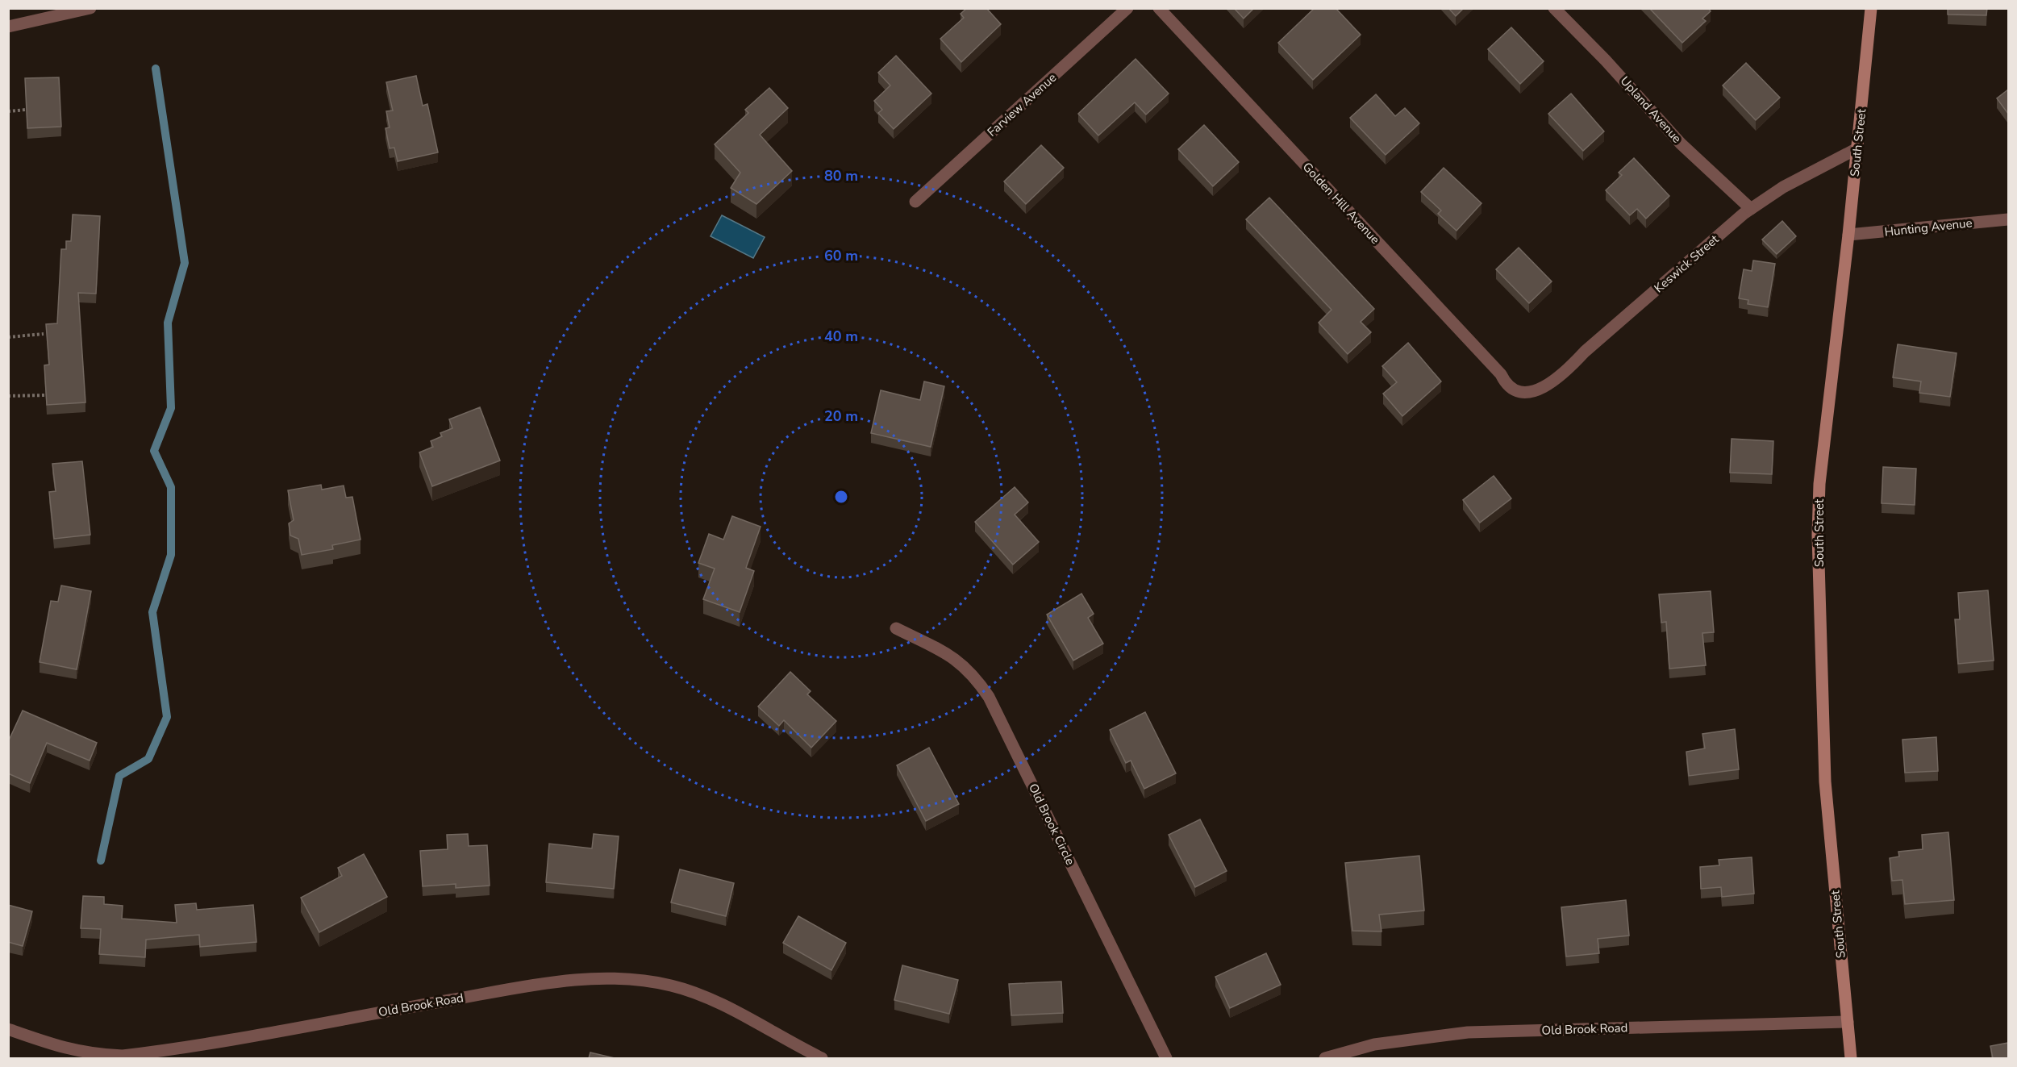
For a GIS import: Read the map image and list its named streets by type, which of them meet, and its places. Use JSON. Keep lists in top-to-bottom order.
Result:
{
  "streets": {
    "street": [
      "Farview Avenue",
      "Upland Avenue",
      "South Street",
      "Golden Hill Avenue",
      "Hunting Avenue",
      "Keswick Street",
      "Old Brook Circle",
      "Old Brook Road"
    ]
  },
  "crossings": [
    ["Upland Avenue", "Keswick Street"],
    ["South Street", "Hunting Avenue"],
    ["South Street", "Keswick Street"],
    ["South Street", "Old Brook Road"],
    ["Golden Hill Avenue", "Keswick Street"]
  ],
  "rings": [
    "80 m",
    "60 m",
    "40 m",
    "20 m"
  ]
}
